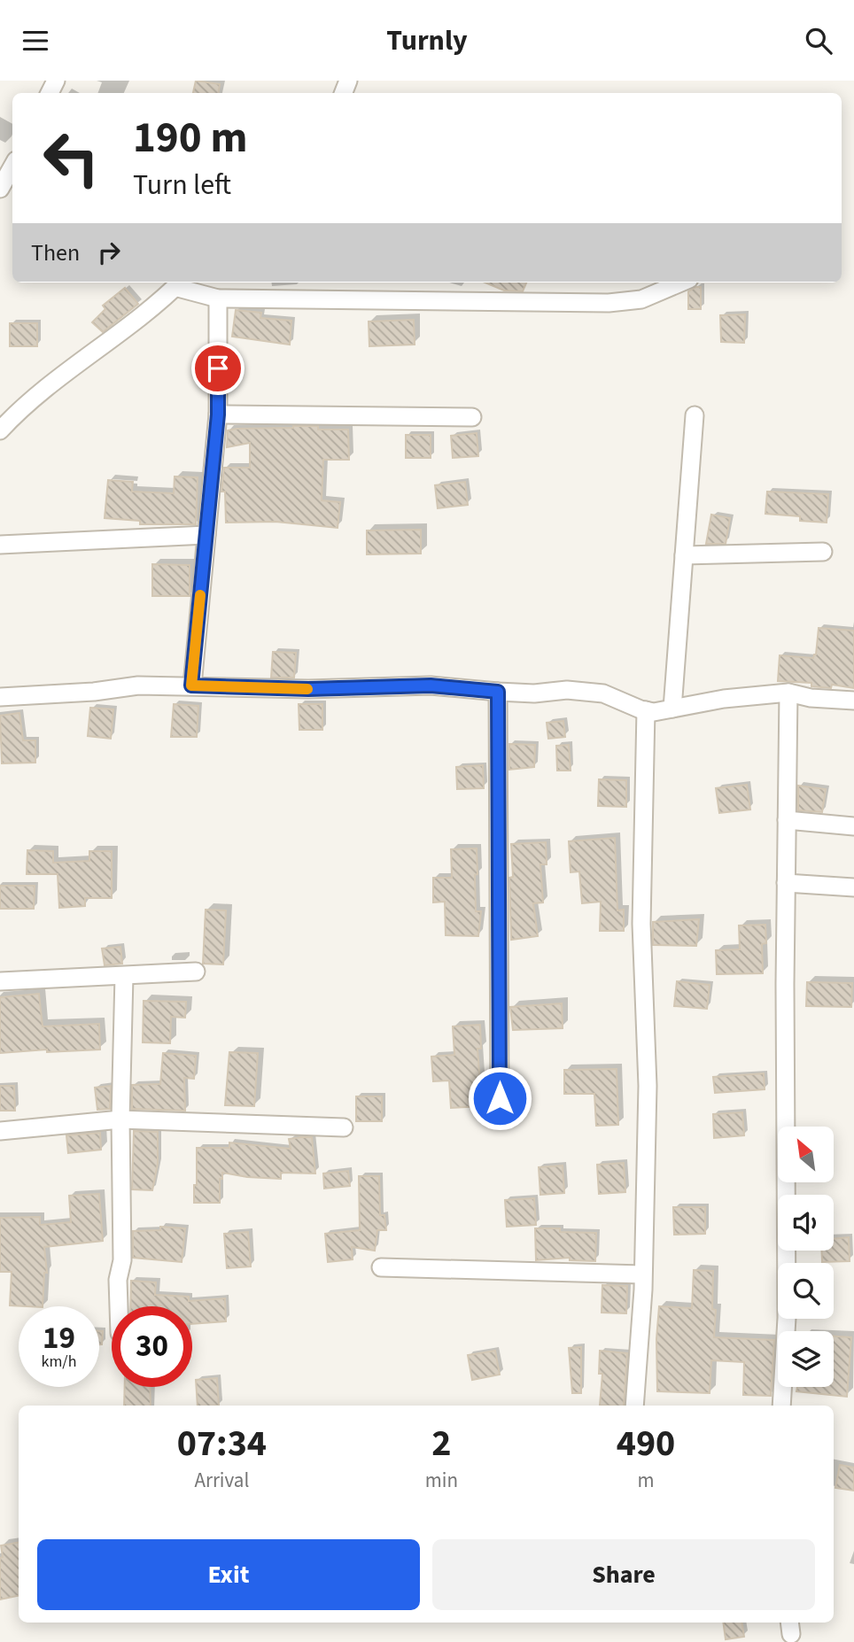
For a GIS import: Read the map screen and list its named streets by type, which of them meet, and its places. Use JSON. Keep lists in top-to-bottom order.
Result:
{
  "north": "top left",
  "page": {
    "header": "Turnly",
    "turn": ["190 m", "Turn left"],
    "then": "Then",
    "speed": "19 km/h",
    "limit": "30",
    "eta": [
      "07:34",
      "Arrival",
      "2",
      "min",
      "490",
      "m"
    ],
    "buttons": ["Exit", "Share"]
  }
}
